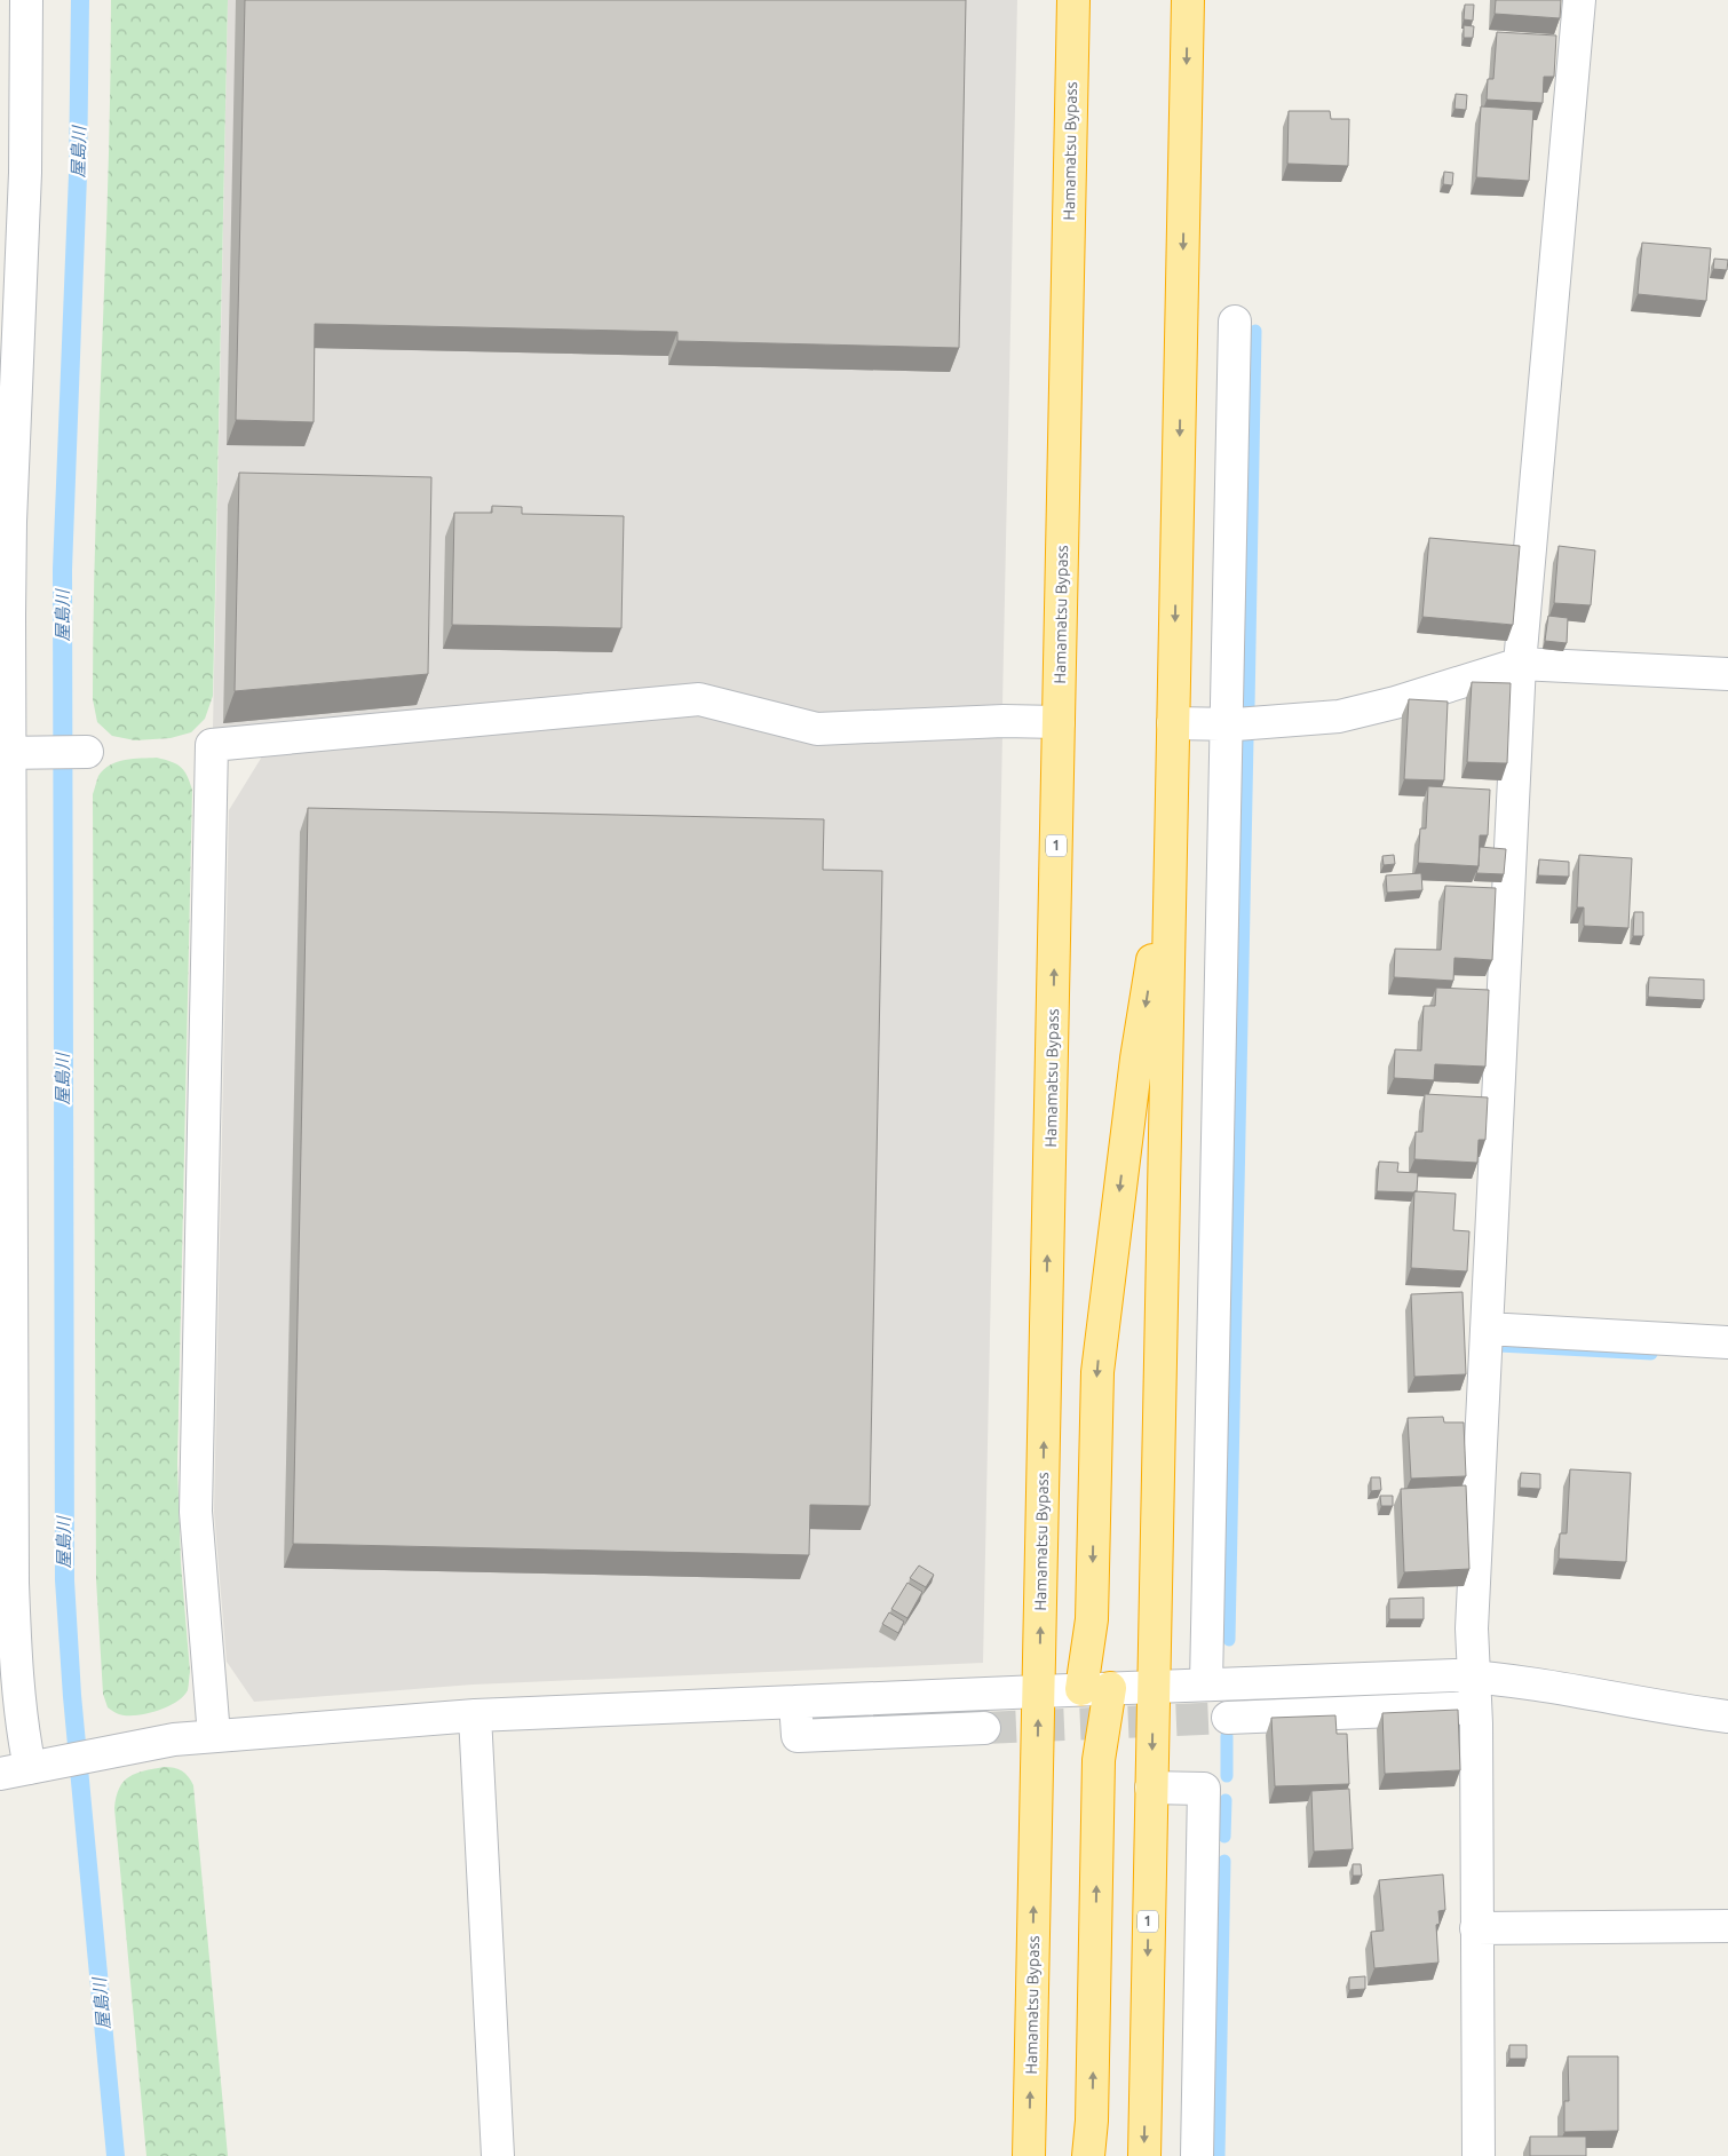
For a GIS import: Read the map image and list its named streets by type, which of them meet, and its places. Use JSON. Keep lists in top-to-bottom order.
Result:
{
  "streets": {
    "highway": ["Hamamatsu Bypass", "1"]
  },
  "water": ["屋島川"]
}
